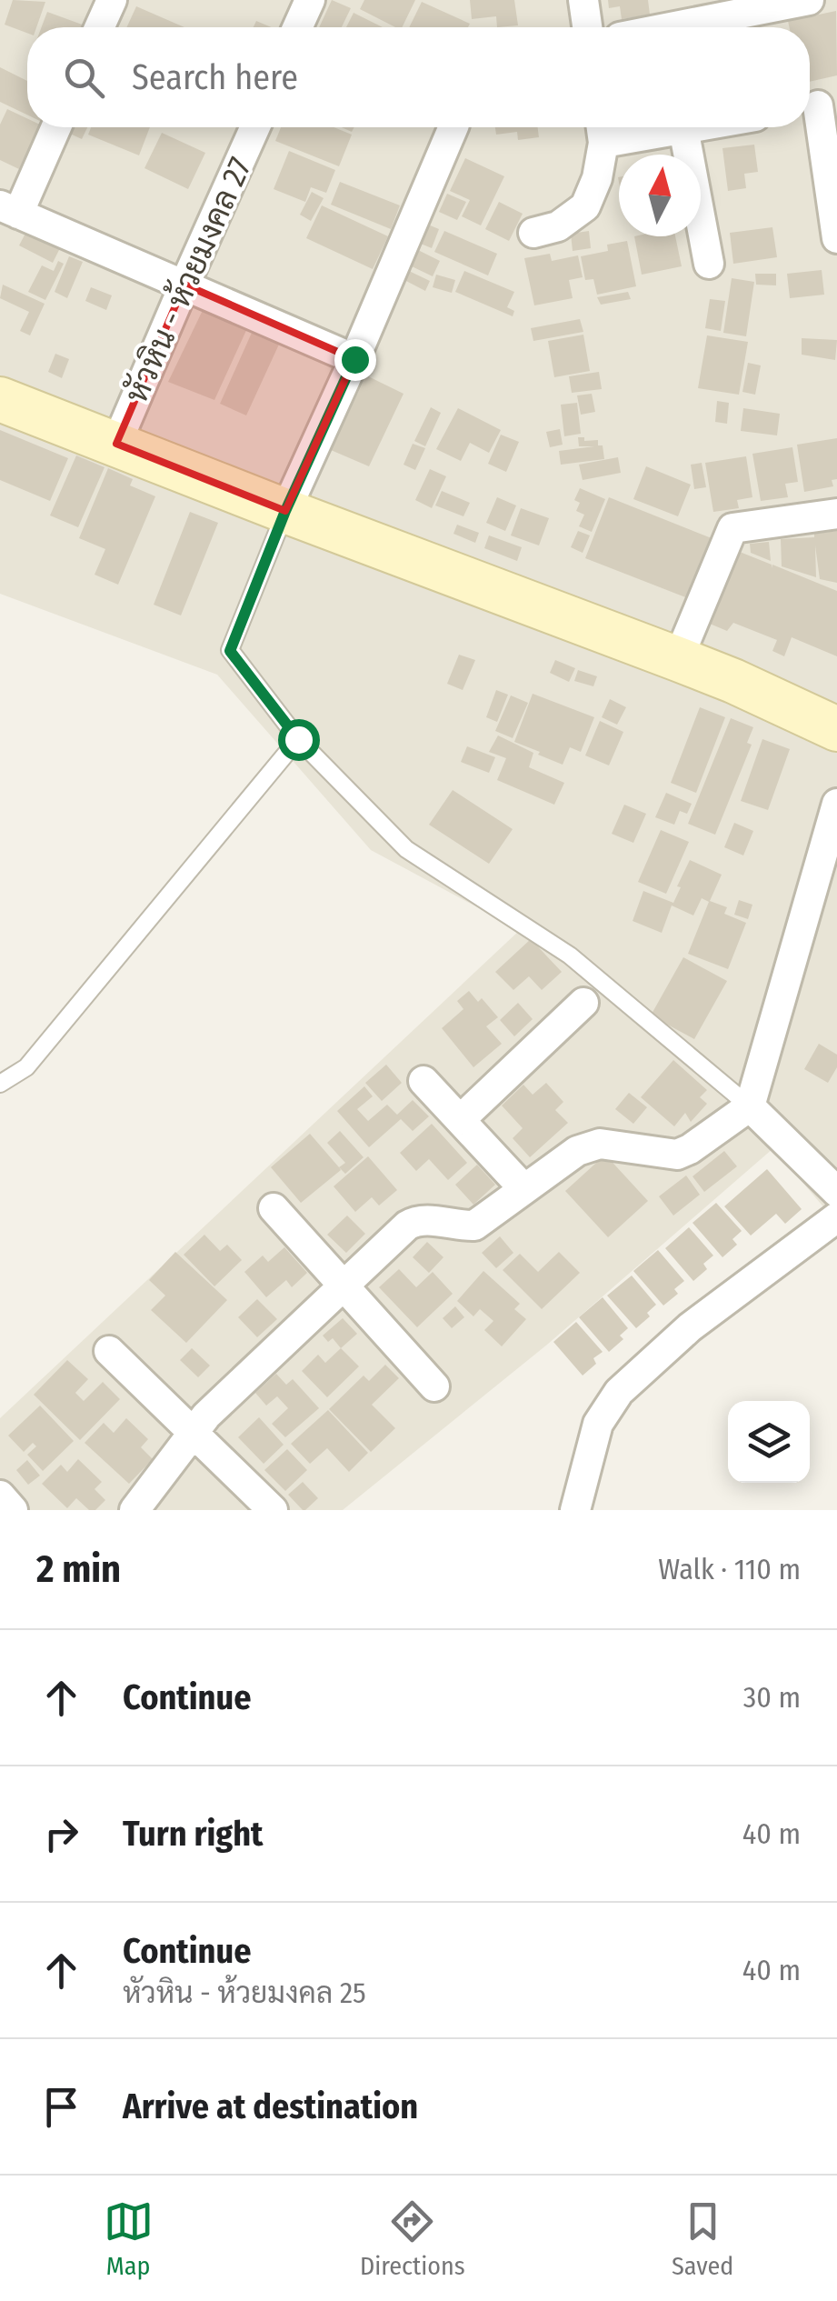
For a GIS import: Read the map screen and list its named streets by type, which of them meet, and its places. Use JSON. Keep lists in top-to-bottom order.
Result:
{
  "streets": {
    "street": ["หัวหิน - ห้วยมงคล 27"]
  },
  "north": "top",
  "page": {
    "search": "Search here",
    "heading": ["2 min", "Walk · 110 m"],
    "list": [
      ["Continue", "30 m"],
      ["Turn right", "40 m"],
      ["Continue", "หัวหิน - ห้วยมงคล 25", "40 m"],
      "Arrive at destination"
    ],
    "nav": ["Map", "Directions", "Saved"]
  }
}
